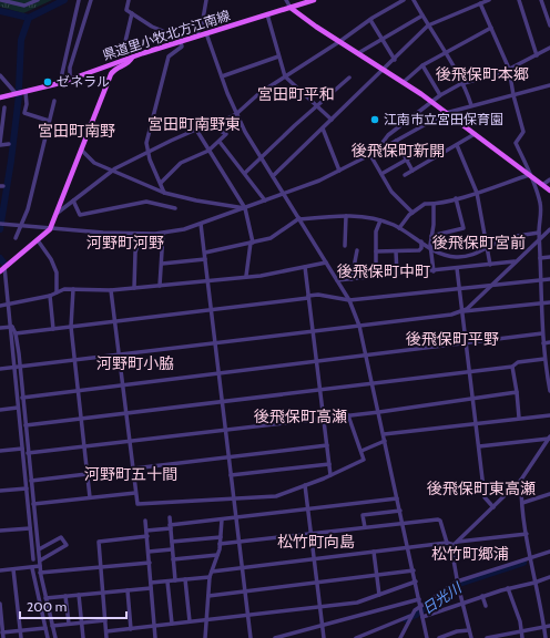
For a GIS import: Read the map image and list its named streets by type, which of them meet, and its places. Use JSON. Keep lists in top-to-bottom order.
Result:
{
  "streets": {
    "main road": ["県道里小牧北方江南線"]
  },
  "districts": [
    "後飛保町本郷",
    "宮田町平和",
    "宮田町南野東",
    "宮田町南野",
    "後飛保町新開",
    "河野町河野",
    "後飛保町宮前",
    "後飛保町中町",
    "後飛保町平野",
    "河野町小脇",
    "後飛保町高瀬",
    "河野町五十間",
    "後飛保町東高瀬",
    "松竹町向島",
    "松竹町郷浦"
  ],
  "water": ["日光川"],
  "places": ["ゼネラル", "江南市立宮田保育園"],
  "scale_bar": "200 m"
}
